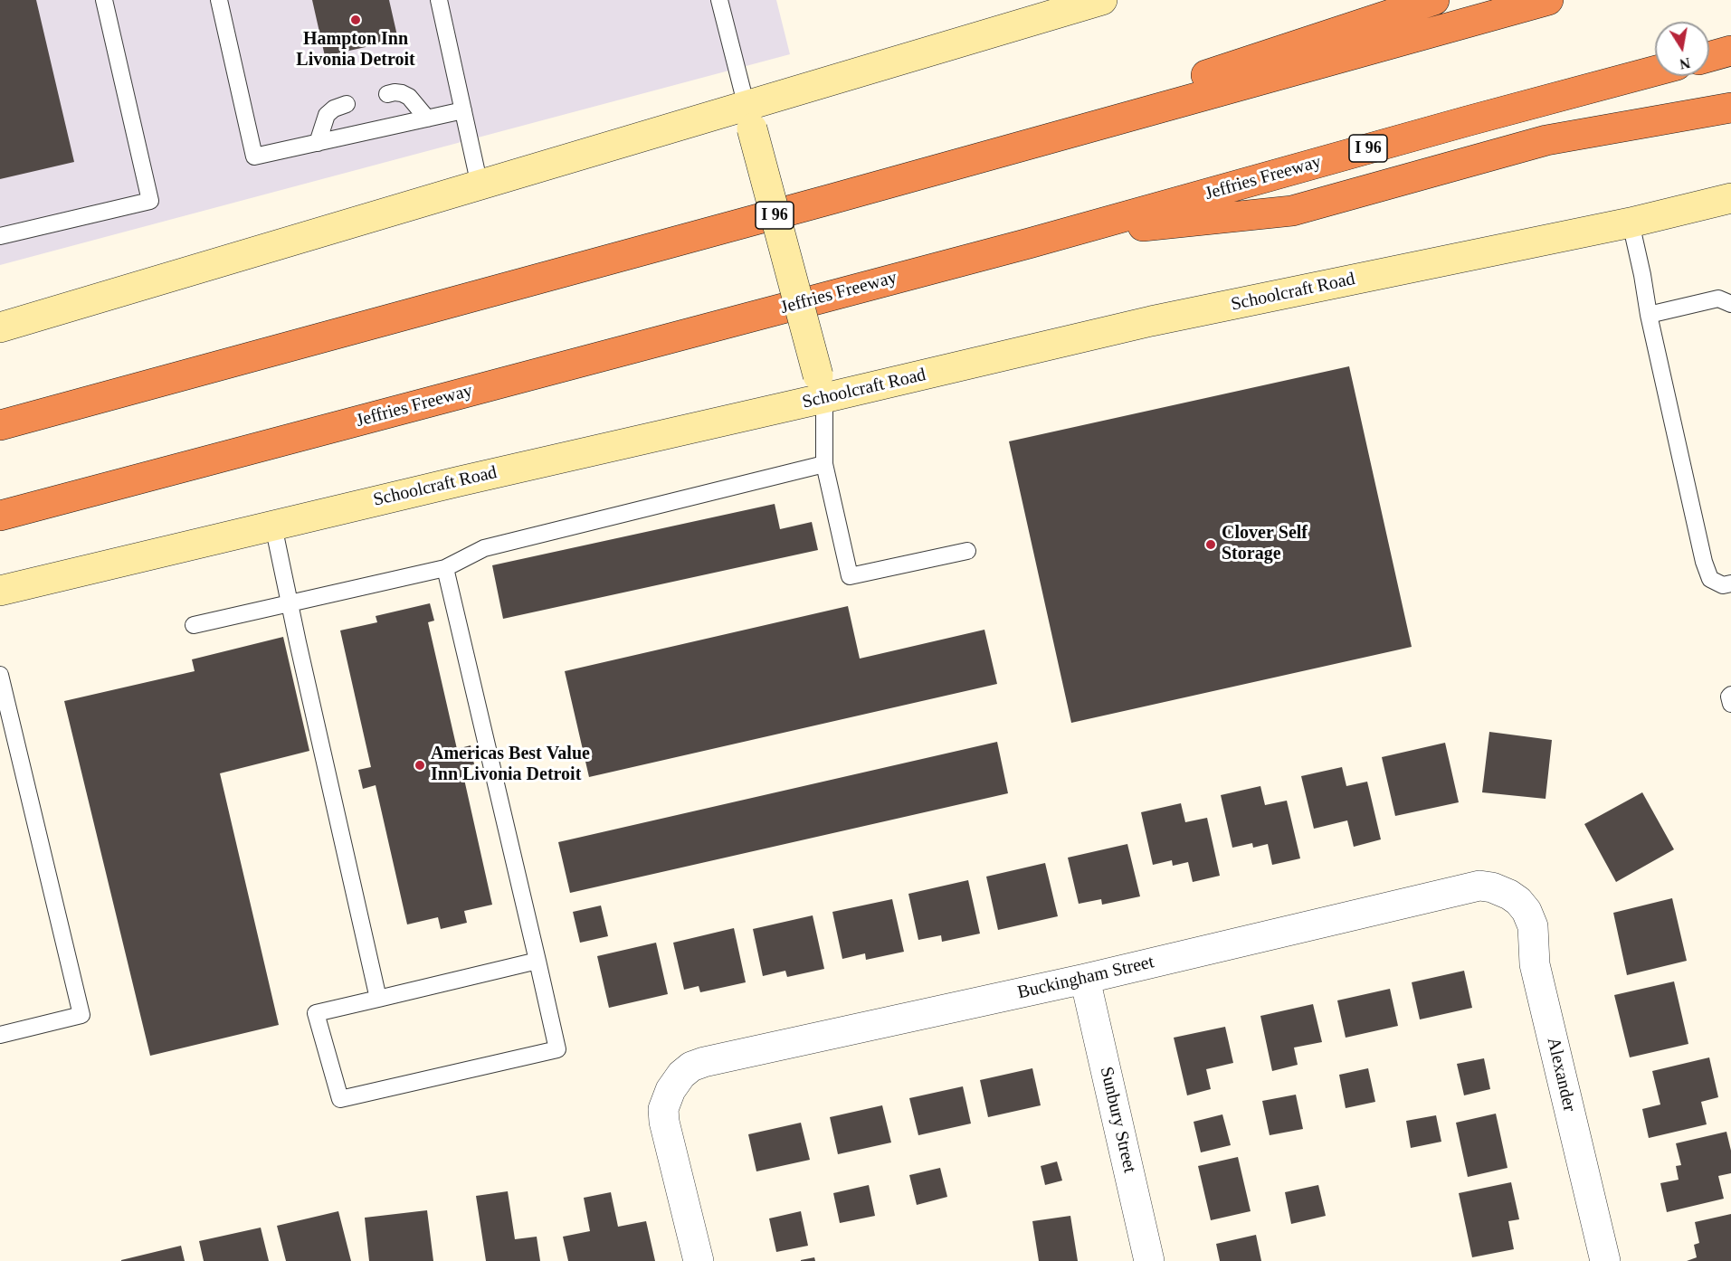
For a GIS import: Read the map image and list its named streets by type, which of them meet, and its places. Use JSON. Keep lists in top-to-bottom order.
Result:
{
  "streets": {
    "highway": ["I 96", "Jeffries Freeway"],
    "main road": ["Schoolcraft Road"],
    "street": ["Buckingham Street", "Alexander", "Sunbury Street"]
  },
  "crossings": [
    ["Buckingham Street", "Alexander"],
    ["Buckingham Street", "Sunbury Street"]
  ],
  "places": ["Hampton Inn Livonia Detroit", "Clover Self Storage", "Americas Best Value Inn Livonia Detroit"],
  "north": "bottom"
}
